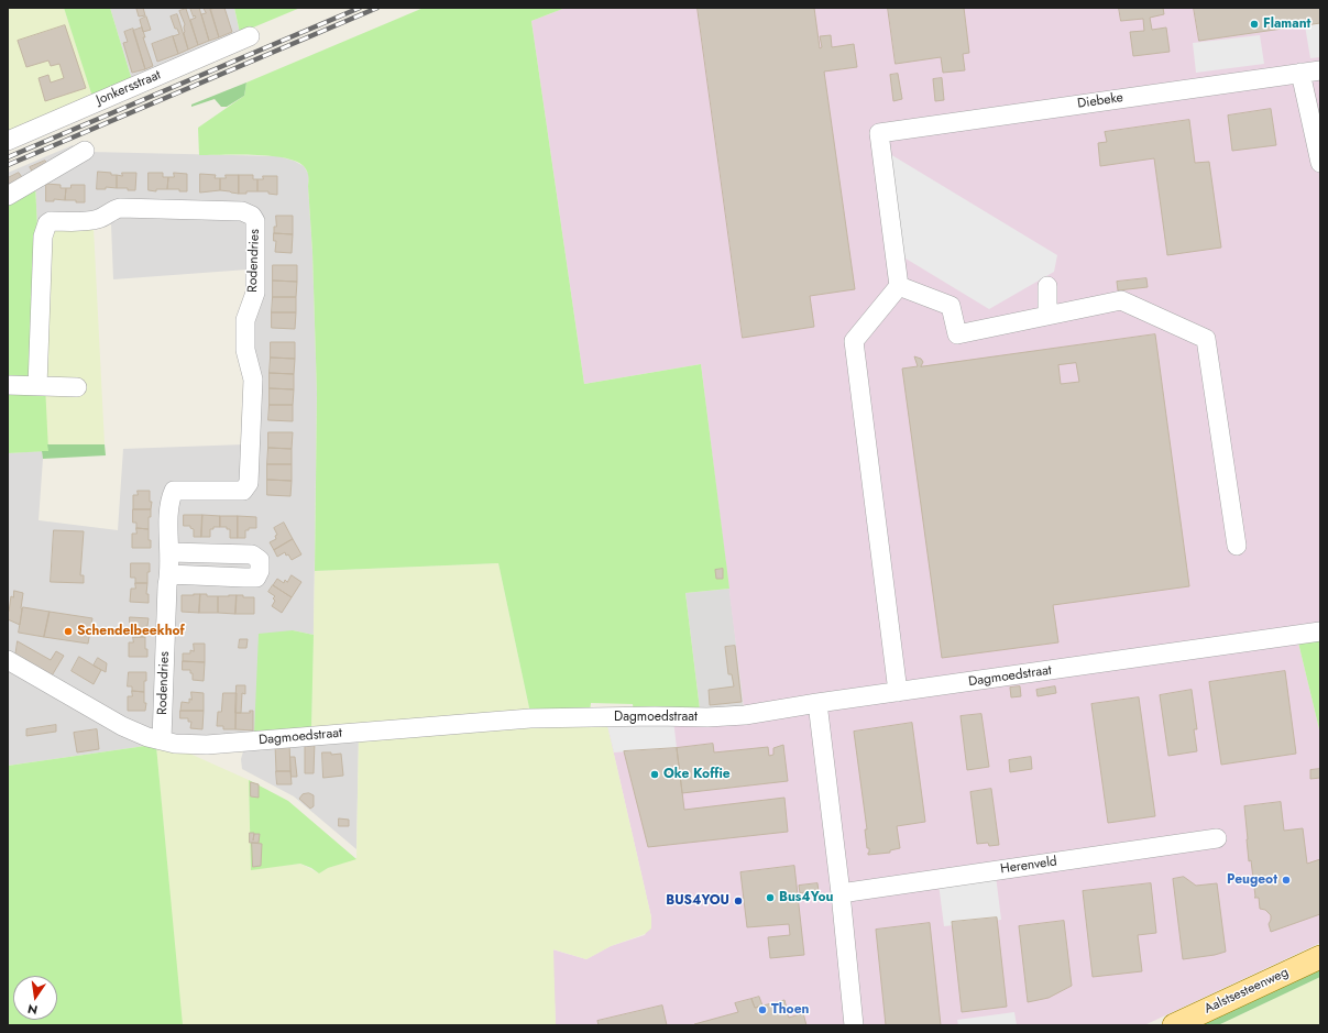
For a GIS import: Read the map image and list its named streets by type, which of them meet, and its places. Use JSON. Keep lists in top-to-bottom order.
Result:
{
  "streets": {
    "main road": ["Aalstsesteenweg"],
    "street": [
      "Jonkersstraat",
      "Diebeke",
      "Rodendries",
      "Dagmoedstraat",
      "Herenveld"
    ]
  },
  "crossings": [
    ["Rodendries", "Dagmoedstraat"]
  ],
  "places": [
    "Flamant",
    "Schendelbeekhof",
    "Oke Koffie",
    "Peugeot",
    "Bus4You",
    "BUS4YOU",
    "Thoen"
  ],
  "north": "bottom"
}
